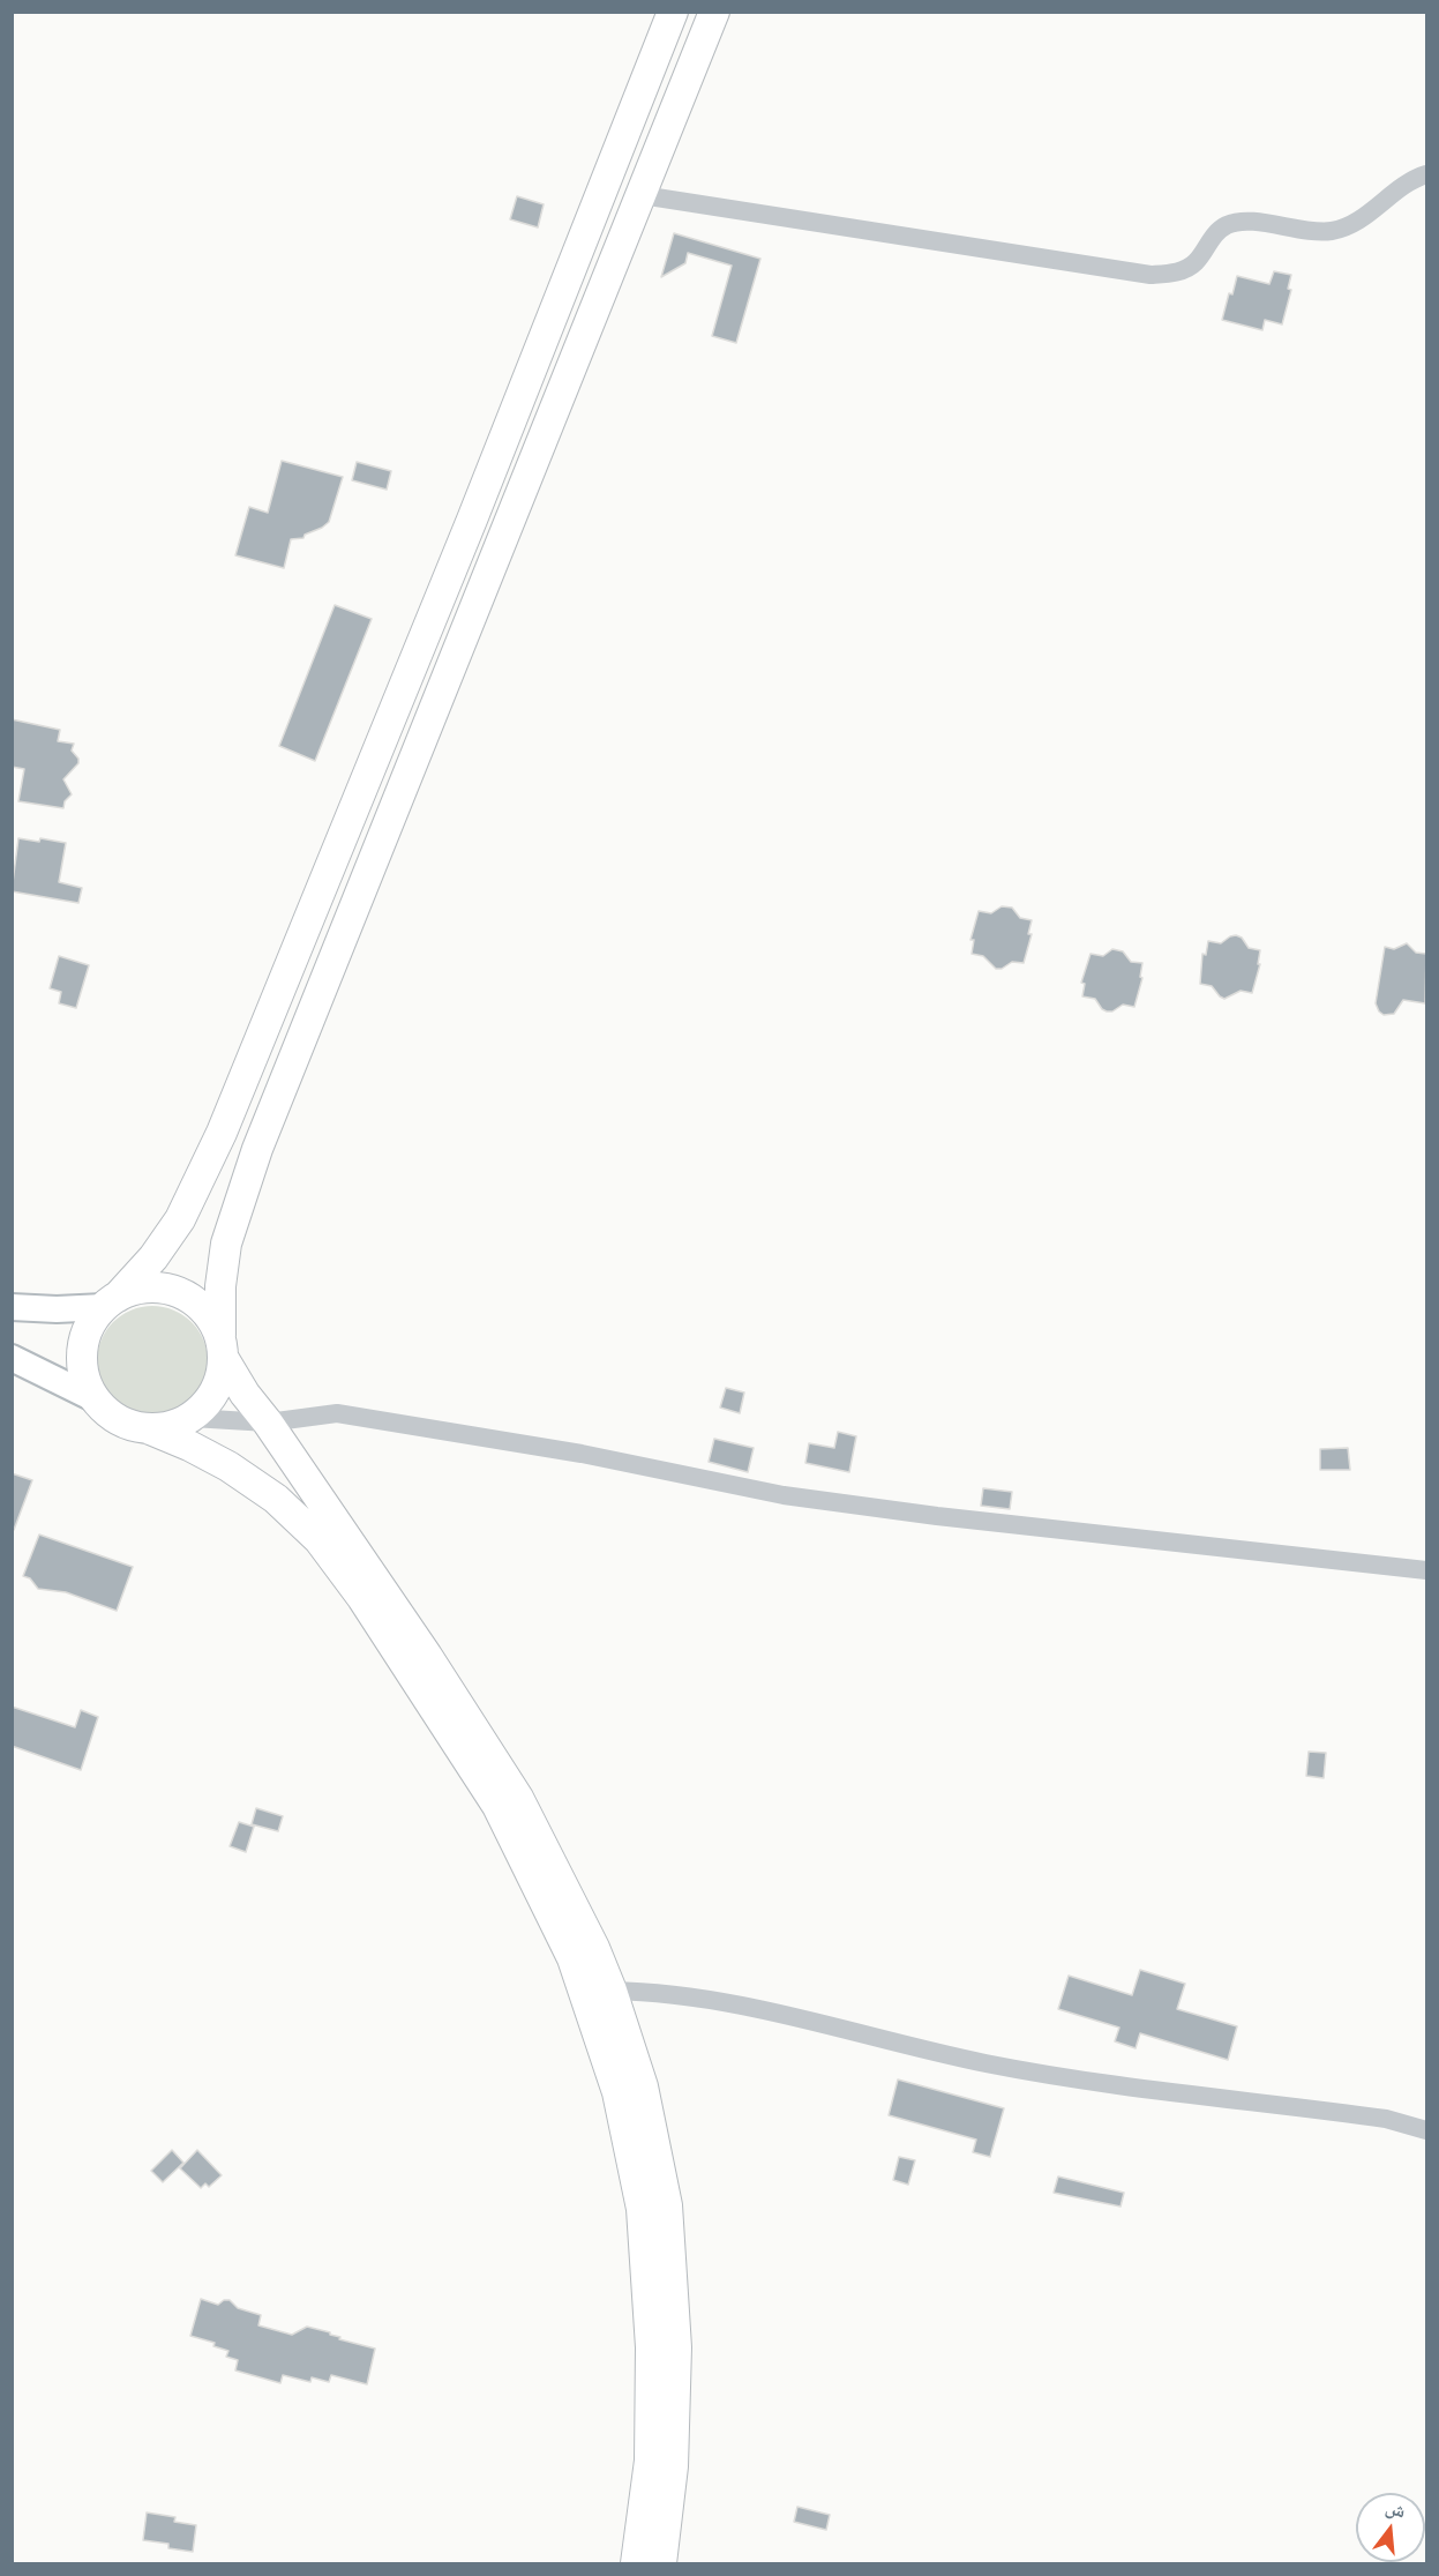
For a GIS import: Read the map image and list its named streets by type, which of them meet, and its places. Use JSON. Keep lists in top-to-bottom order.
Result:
{
  "north": "top"
}
